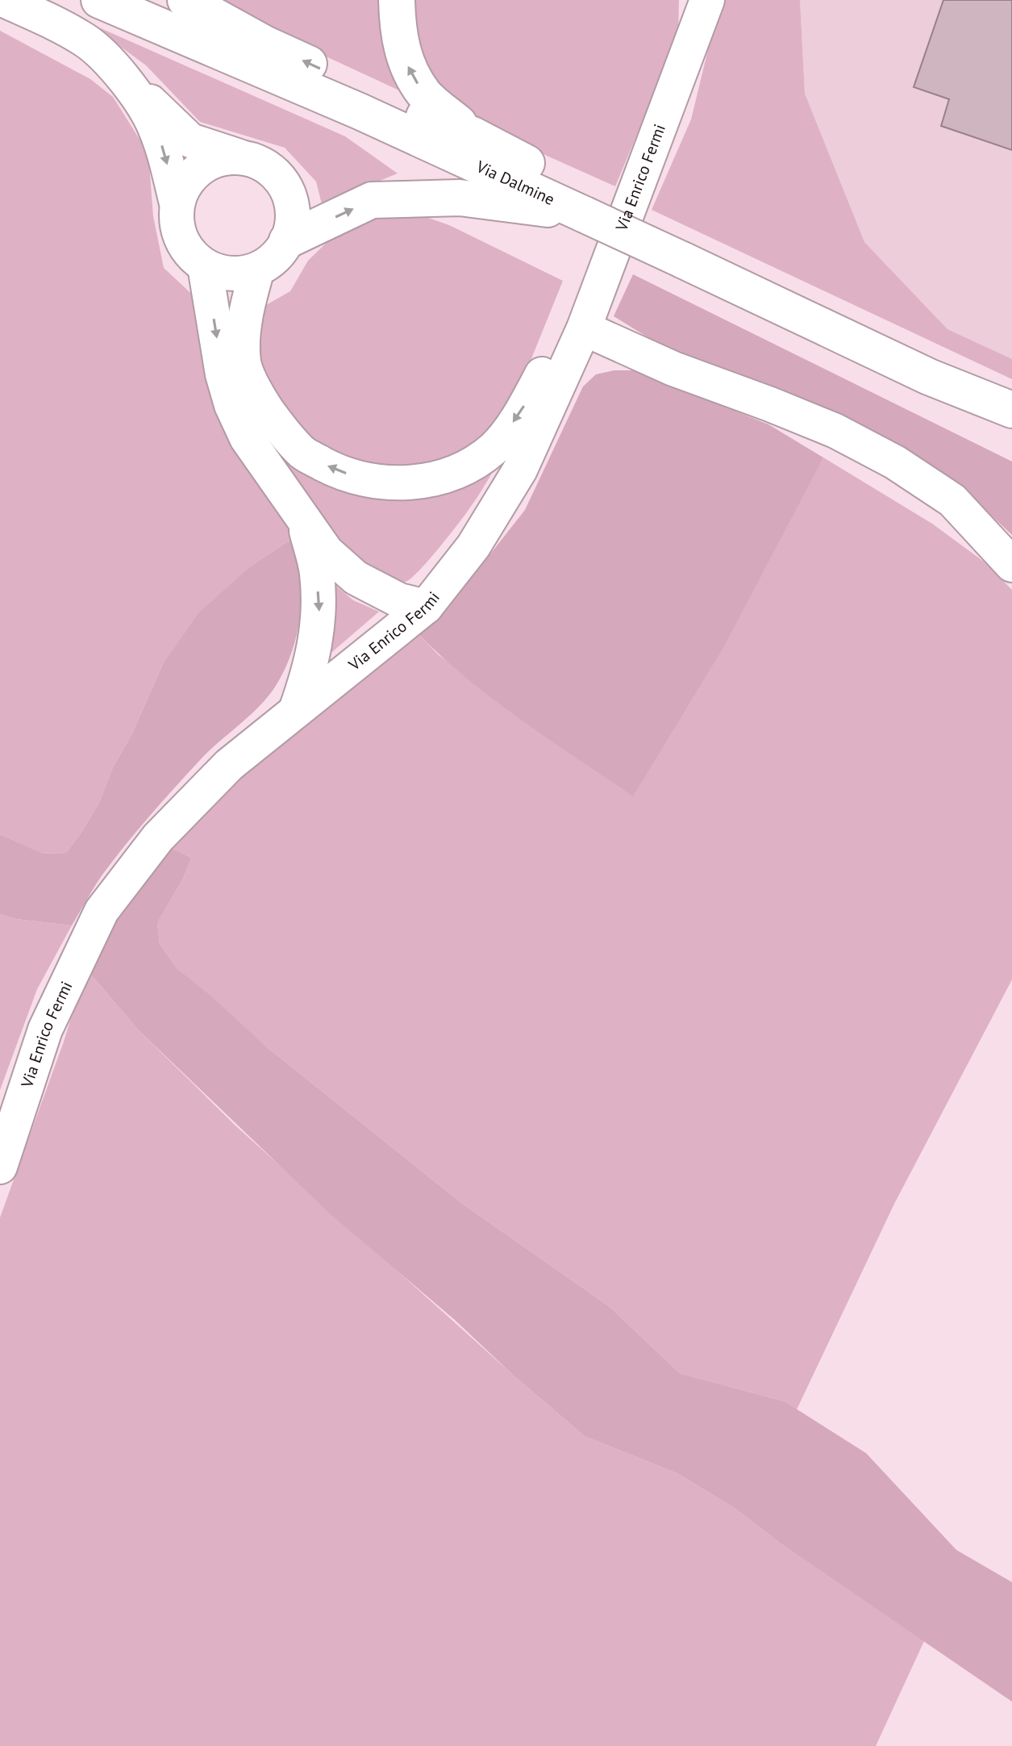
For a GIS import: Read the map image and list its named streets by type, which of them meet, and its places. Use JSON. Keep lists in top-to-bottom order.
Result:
{
  "streets": {
    "highway": ["Via Dalmine"],
    "street": ["Via Enrico Fermi"]
  }
}
